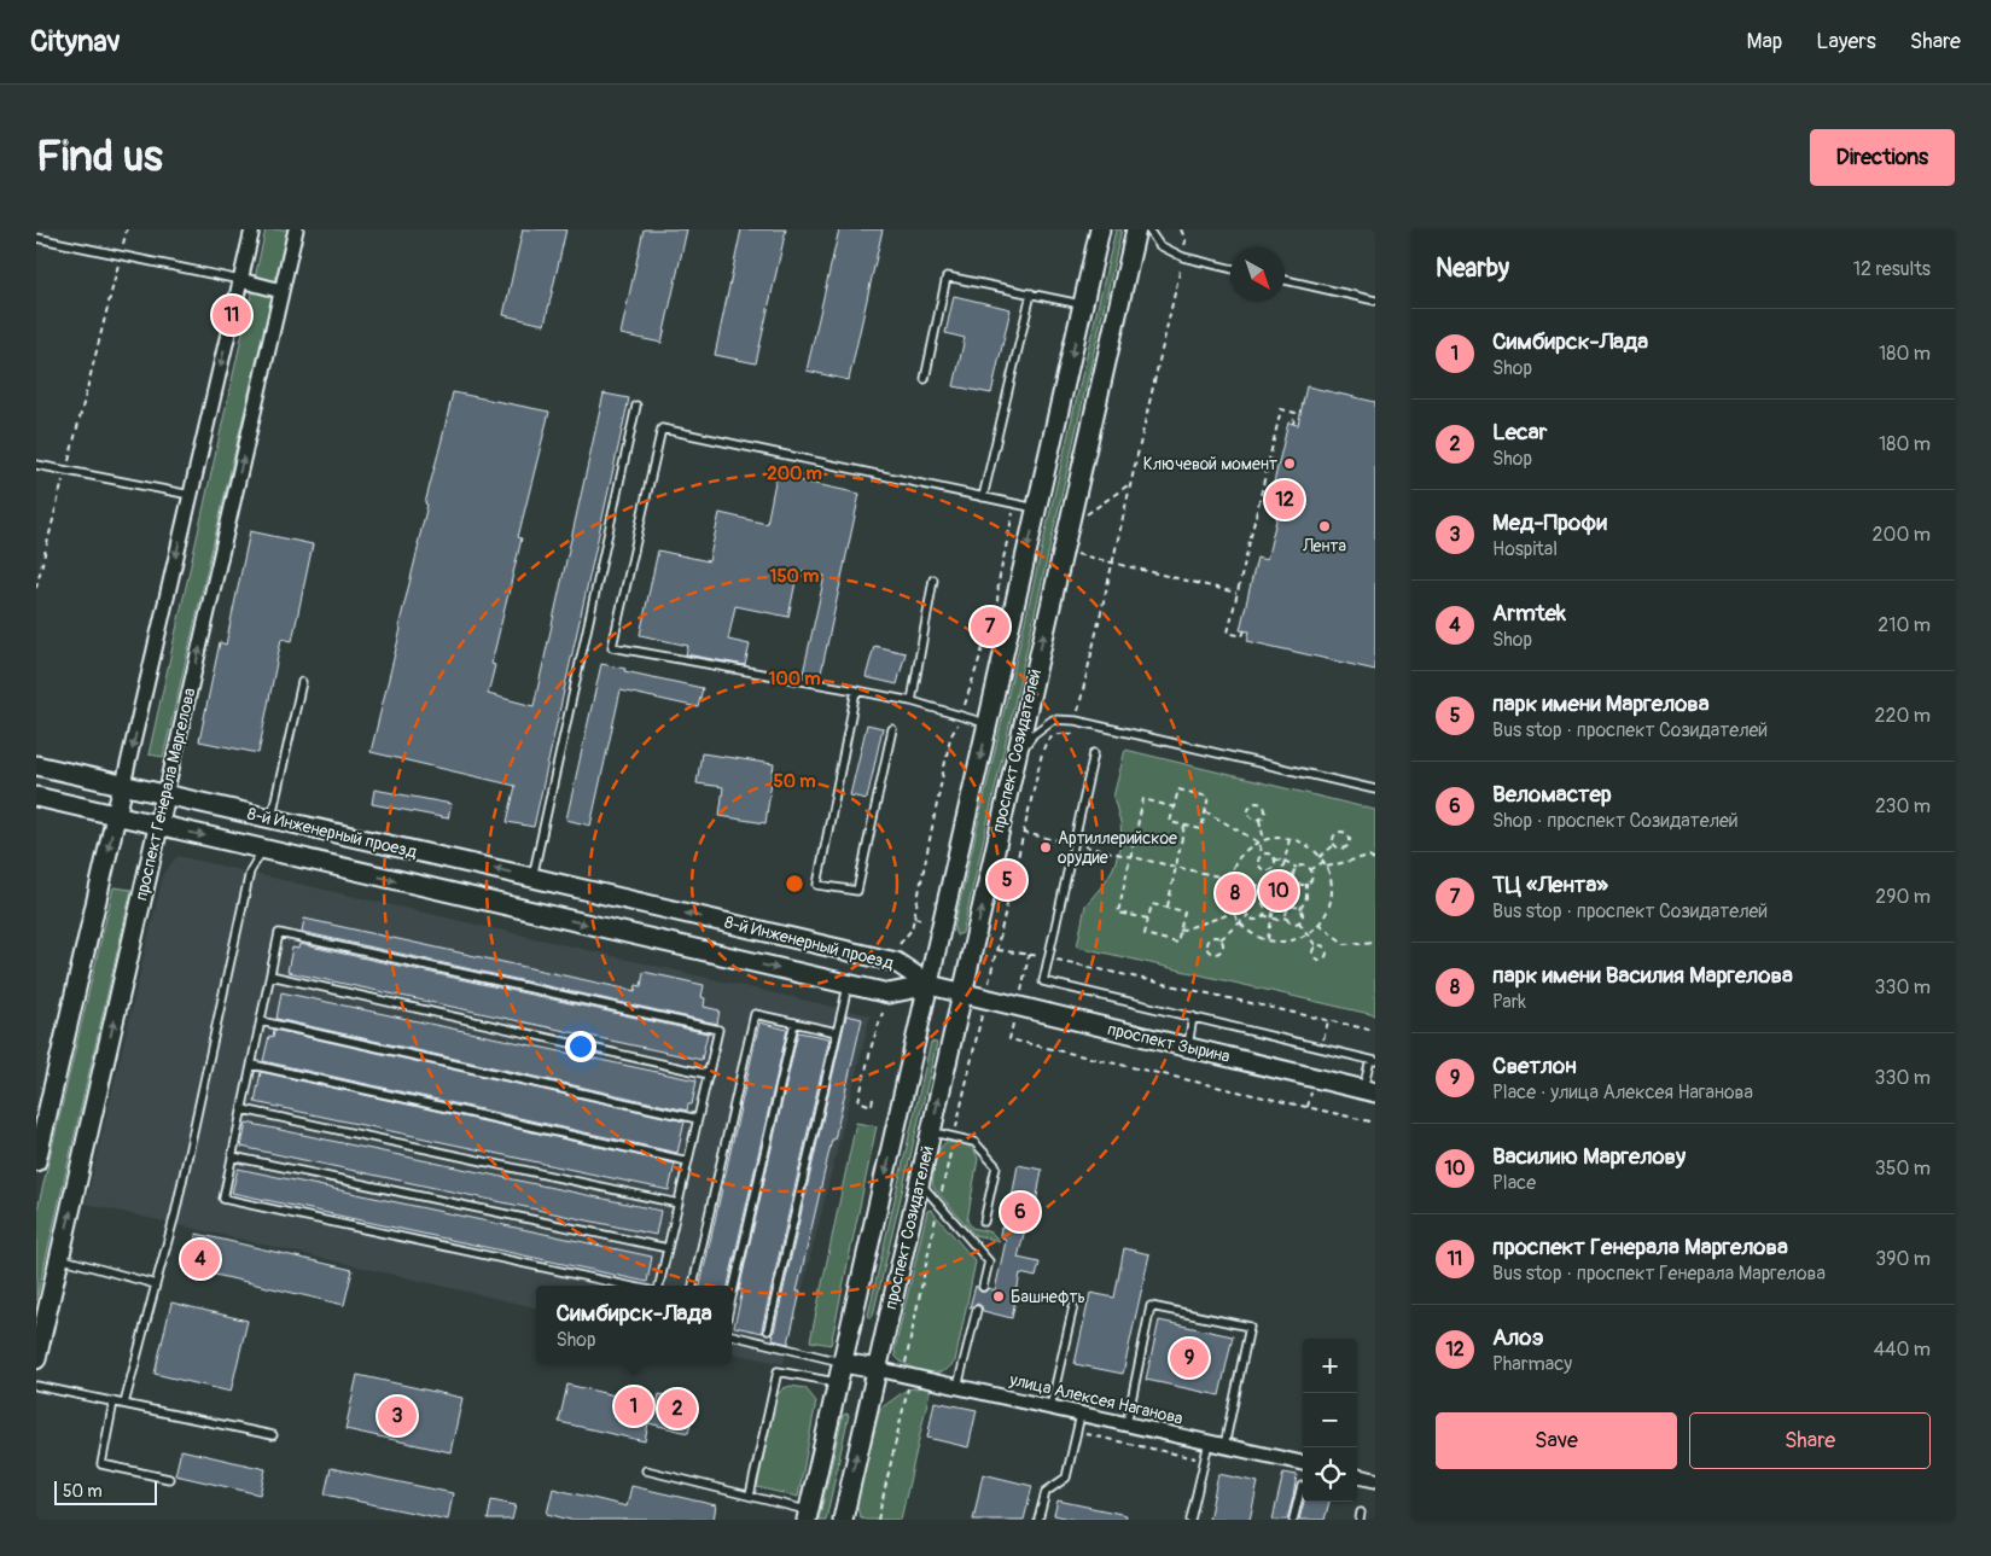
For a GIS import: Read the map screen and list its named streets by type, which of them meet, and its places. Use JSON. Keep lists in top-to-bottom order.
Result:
{
  "streets": {
    "street": [
      "проспект Созидателей",
      "проспект Генерала Маргелова",
      "8-й Инженерный проезд",
      "проспект Зырина",
      "улица Алексея Наганова"
    ]
  },
  "crossings": [
    ["проспект Созидателей", "8-й Инженерный проезд"],
    ["проспект Созидателей", "проспект Зырина"],
    ["проспект Созидателей", "улица Алексея Наганова"],
    ["проспект Генерала Маргелова", "8-й Инженерный проезд"],
    ["8-й Инженерный проезд", "проспект Зырина"]
  ],
  "places": [
    "Ключевой момент",
    "Лента",
    "Артиллерийское орудие",
    "Башнефть"
  ],
  "scale_bar": "50 m",
  "north": "bottom right",
  "page": {
    "header": "Citynav",
    "nav": ["Map", "Layers", "Share"],
    "buttons": [
      "Directions",
      ["Save", "Share"]
    ],
    "title": "Find us",
    "heading": ["Nearby", "12 results"],
    "pins": [
      "11",
      "12",
      "7",
      "5",
      "10",
      "8",
      "6",
      "4",
      "9",
      "1",
      "2",
      "3"
    ],
    "list": [
      {
        "mark": "1",
        "name": "Симбирск-Лада",
        "note": "Shop",
        "value": "180 m"
      },
      {
        "mark": "2",
        "name": "Lecar",
        "note": "Shop",
        "value": "180 m"
      },
      {
        "mark": "3",
        "name": "Мед-Профи",
        "note": "Hospital",
        "value": "200 m"
      },
      {
        "mark": "4",
        "name": "Armtek",
        "note": "Shop",
        "value": "210 m"
      },
      {
        "mark": "5",
        "name": "парк имени Маргелова",
        "note": "Bus stop · проспект Созидателей",
        "value": "220 m"
      },
      {
        "mark": "6",
        "name": "Веломастер",
        "note": "Shop · проспект Созидателей",
        "value": "230 m"
      },
      {
        "mark": "7",
        "name": "ТЦ «Лента»",
        "note": "Bus stop · проспект Созидателей",
        "value": "290 m"
      },
      {
        "mark": "8",
        "name": "парк имени Василия Маргелова",
        "note": "Park",
        "value": "330 m"
      },
      {
        "mark": "9",
        "name": "Светлон",
        "note": "Place · улица Алексея Наганова",
        "value": "330 m"
      },
      {
        "mark": "10",
        "name": "Василию Маргелову",
        "note": "Place",
        "value": "350 m"
      },
      {
        "mark": "11",
        "name": "проспект Генерала Маргелова",
        "note": "Bus stop · проспект Генерала Маргелова",
        "value": "390 m"
      },
      {
        "mark": "12",
        "name": "Алоэ",
        "note": "Pharmacy",
        "value": "440 m"
      }
    ],
    "popup": ["Симбирск-Лада", "Shop"],
    "map_buttons": ["+", "−"],
    "scale": "50 m"
  },
  "rings": [
    "200 m",
    "150 m",
    "100 m",
    "50 m"
  ]
}
